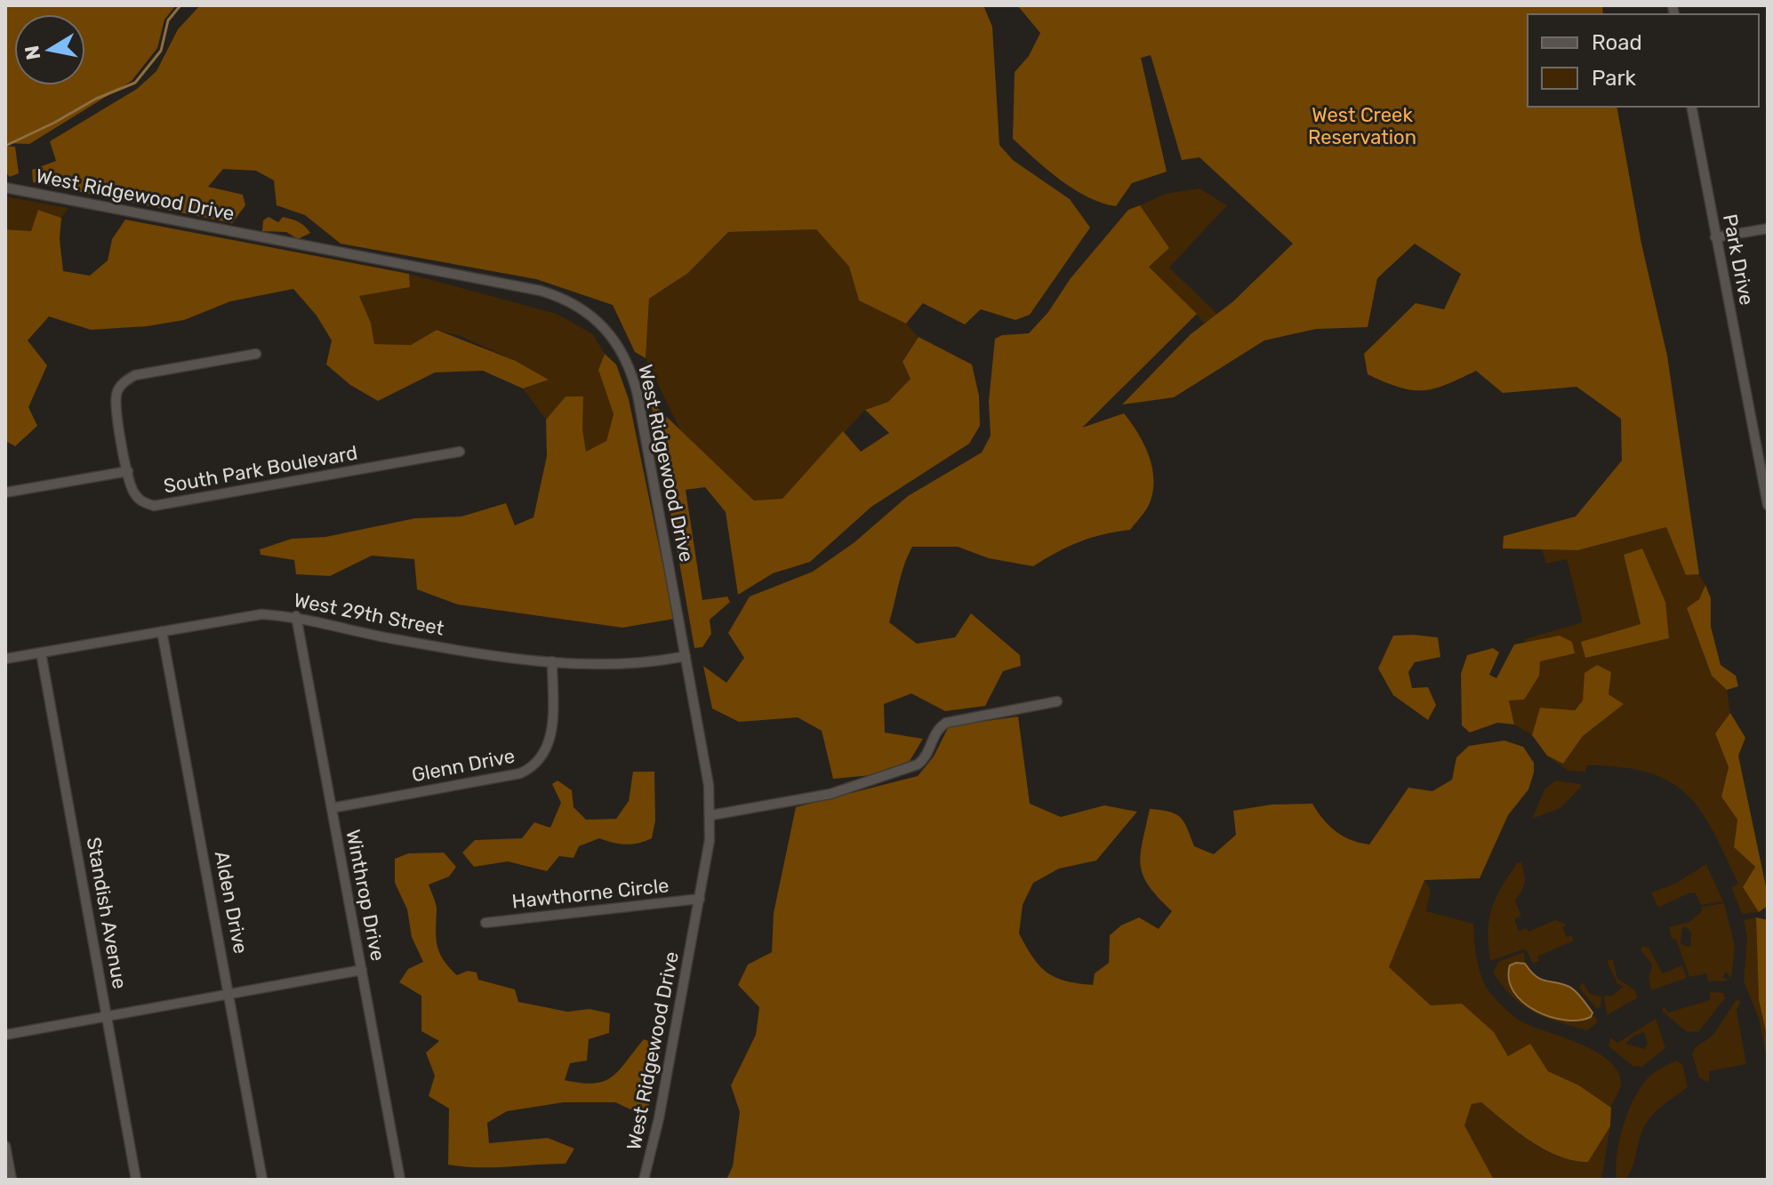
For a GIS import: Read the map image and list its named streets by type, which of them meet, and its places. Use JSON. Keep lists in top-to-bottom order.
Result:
{
  "streets": {
    "street": [
      "West Ridgewood Drive",
      "Park Drive",
      "South Park Boulevard",
      "West 29th Street",
      "Glenn Drive",
      "Hawthorne Circle",
      "Winthrop Drive",
      "Alden Drive",
      "Standish Avenue"
    ]
  },
  "crossings": [
    ["West Ridgewood Drive", "West 29th Street"],
    ["West Ridgewood Drive", "Hawthorne Circle"],
    ["West 29th Street", "Glenn Drive"],
    ["West 29th Street", "Winthrop Drive"],
    ["West 29th Street", "Alden Drive"],
    ["West 29th Street", "Standish Avenue"],
    ["Glenn Drive", "Winthrop Drive"]
  ],
  "parks": ["West Creek Reservation"],
  "legend": ["Road", "Park"],
  "north": "left"
}
